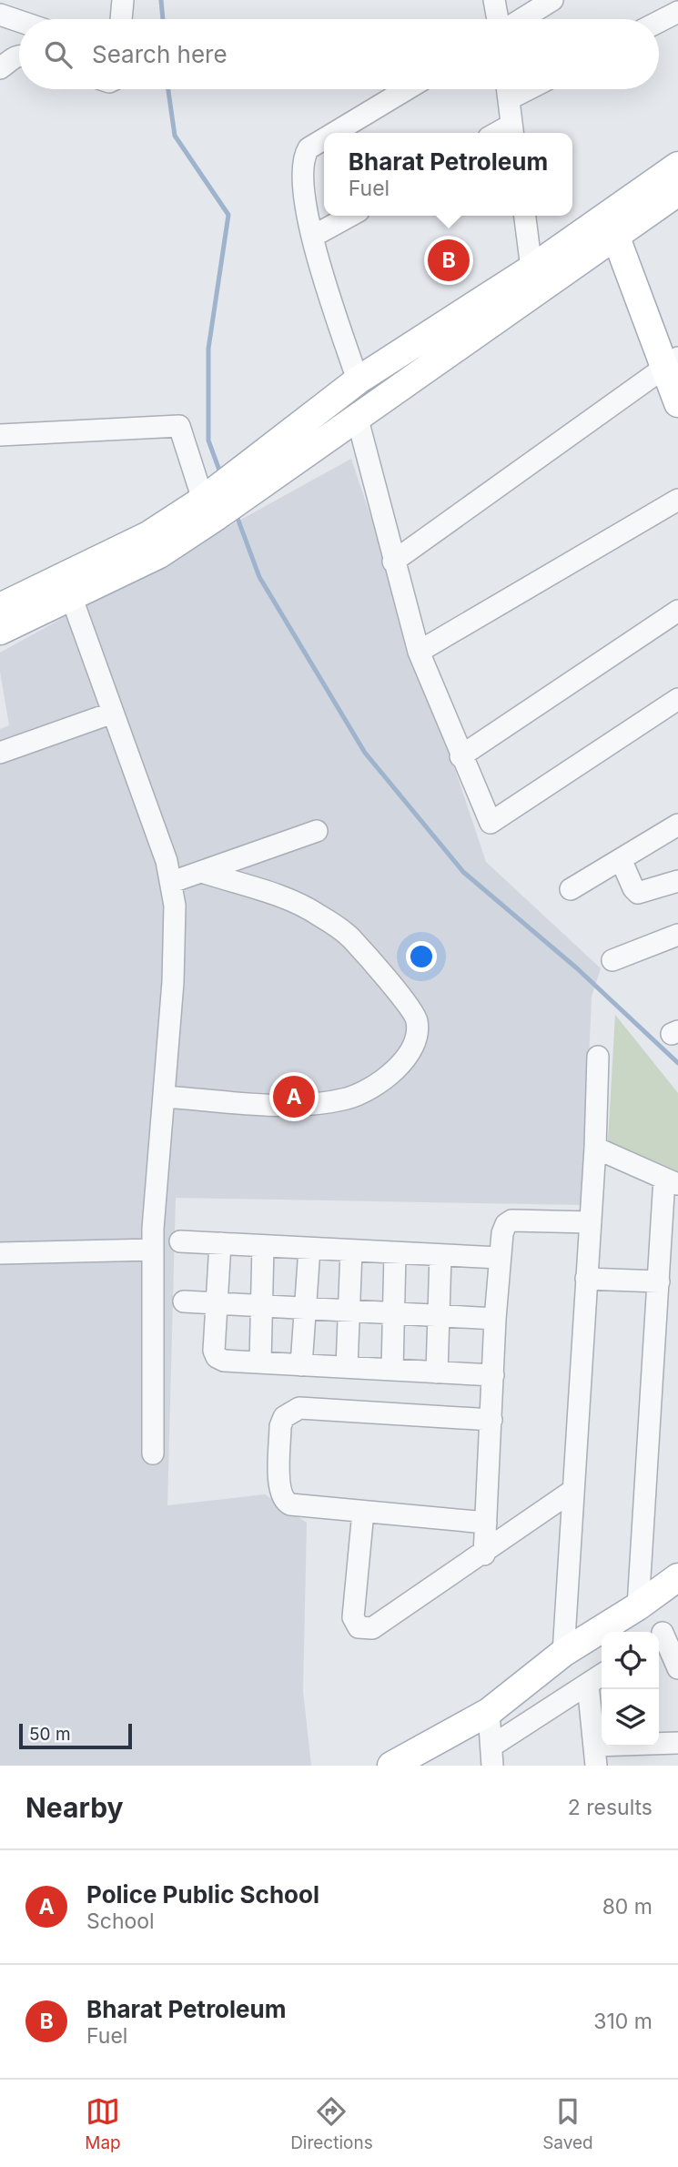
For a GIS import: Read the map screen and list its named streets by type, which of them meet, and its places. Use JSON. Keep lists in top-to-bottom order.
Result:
{
  "scale_bar": "50 m",
  "page": {
    "search": "Search here",
    "popup": ["Bharat Petroleum", "Fuel"],
    "pins": ["B", "A"],
    "scale": "50 m",
    "heading": ["Nearby", "2 results"],
    "list": [
      {
        "mark": "A",
        "name": "Police Public School",
        "note": "School",
        "value": "80 m"
      },
      {
        "mark": "B",
        "name": "Bharat Petroleum",
        "note": "Fuel",
        "value": "310 m"
      }
    ],
    "nav": ["Map", "Directions", "Saved"]
  }
}
